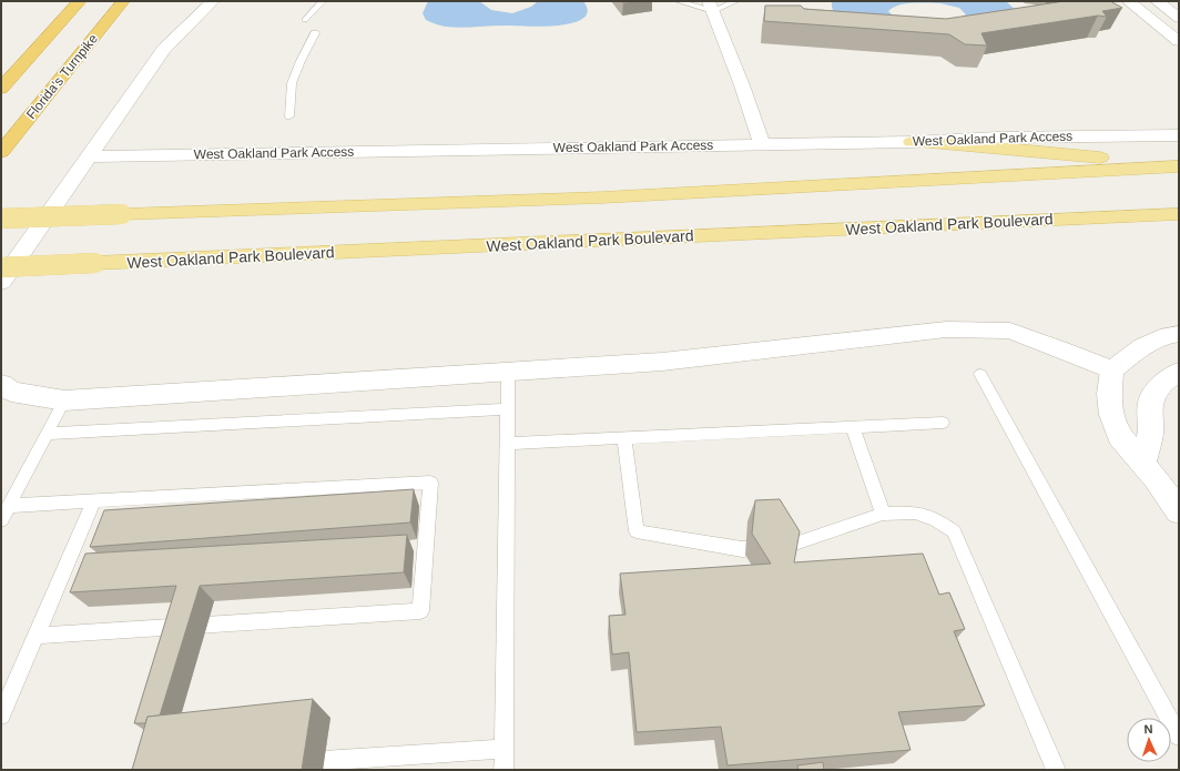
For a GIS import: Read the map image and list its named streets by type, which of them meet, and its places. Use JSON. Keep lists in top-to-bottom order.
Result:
{
  "streets": {
    "highway": ["Florida's Turnpike"],
    "main road": ["West Oakland Park Boulevard"],
    "street": ["West Oakland Park Access"]
  },
  "north": "top"
}
